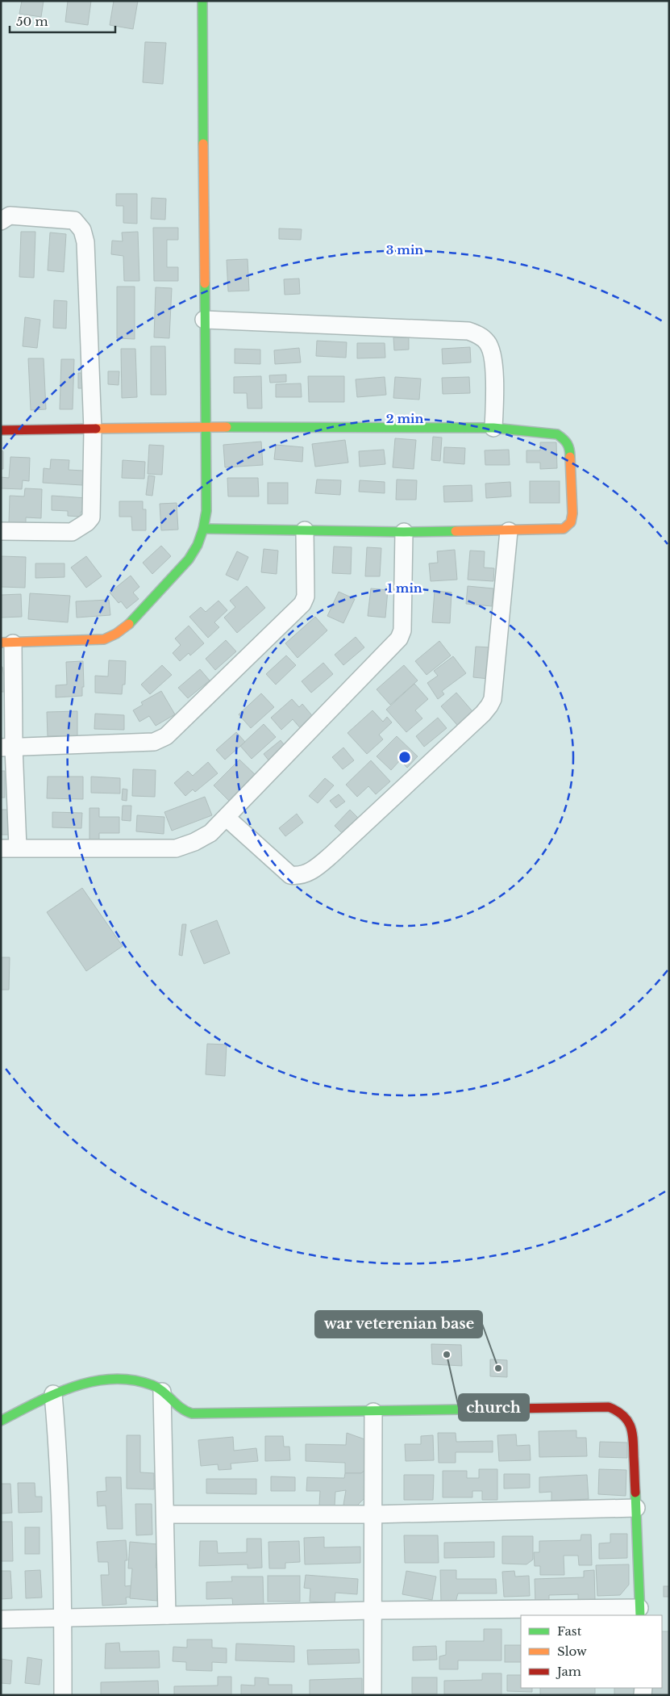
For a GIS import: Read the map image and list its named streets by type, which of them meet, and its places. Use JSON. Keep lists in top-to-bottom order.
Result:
{
  "places": ["church", "war veterenian base"],
  "legend": ["Fast", "Slow", "Jam"],
  "scale_bar": "50 m",
  "rings": ["3 min", "2 min", "1 min"]
}
